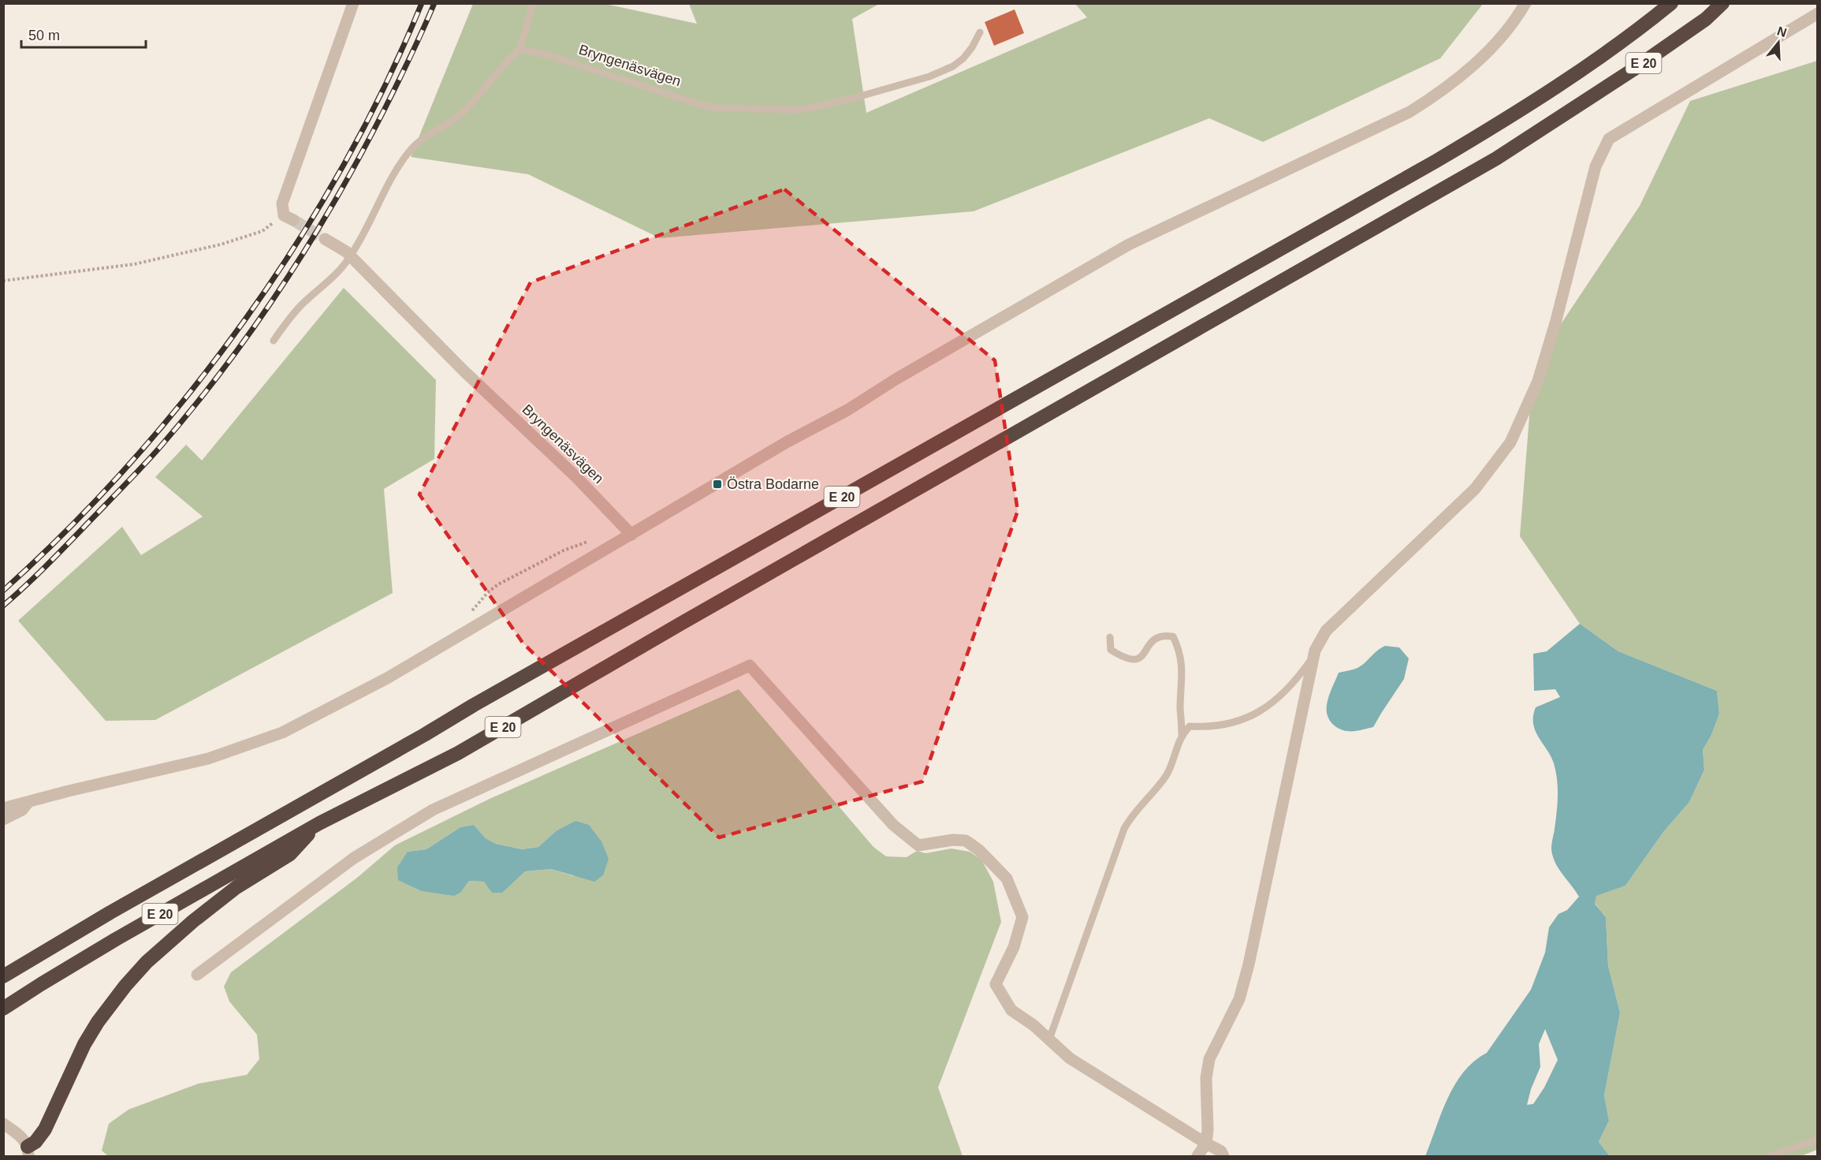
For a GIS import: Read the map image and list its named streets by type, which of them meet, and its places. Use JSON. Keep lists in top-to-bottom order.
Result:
{
  "streets": {
    "highway": ["E 20"],
    "street": ["Bryngenäsvägen"]
  },
  "places": {
    "transit": ["Östra Bodarne"]
  },
  "scale_bar": "50 m",
  "north": "top"
}
